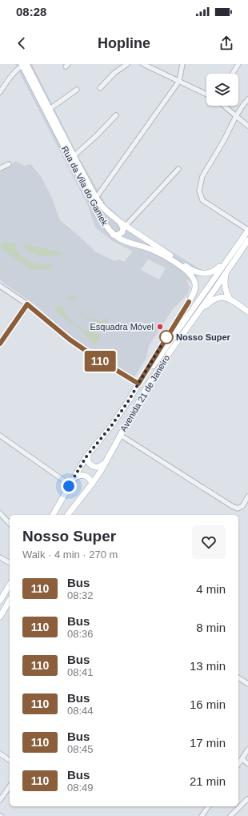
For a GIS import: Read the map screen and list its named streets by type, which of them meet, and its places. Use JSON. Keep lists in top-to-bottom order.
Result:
{
  "streets": {
    "main road": ["Rua da Vila do Gamek", "Avenida 21 de Janeiro"]
  },
  "crossings": [
    ["Rua da Vila do Gamek", "Avenida 21 de Janeiro"]
  ],
  "places": ["Esquadra Móvel", "Nosso Super"],
  "lines": ["bus line 110"],
  "page": {
    "status": "08:28",
    "header": "Hopline",
    "on_map": "110",
    "heading": ["Nosso Super", "Walk · 4 min · 270 m"],
    "list": [
      {
        "mark": "110",
        "name": "Bus",
        "note": "08:32",
        "value": "4 min"
      },
      {
        "mark": "110",
        "name": "Bus",
        "note": "08:36",
        "value": "8 min"
      },
      {
        "mark": "110",
        "name": "Bus",
        "note": "08:41",
        "value": "13 min"
      },
      {
        "mark": "110",
        "name": "Bus",
        "note": "08:44",
        "value": "16 min"
      },
      {
        "mark": "110",
        "name": "Bus",
        "note": "08:45",
        "value": "17 min"
      },
      {
        "mark": "110",
        "name": "Bus",
        "note": "08:49",
        "value": "21 min"
      }
    ]
  }
}
